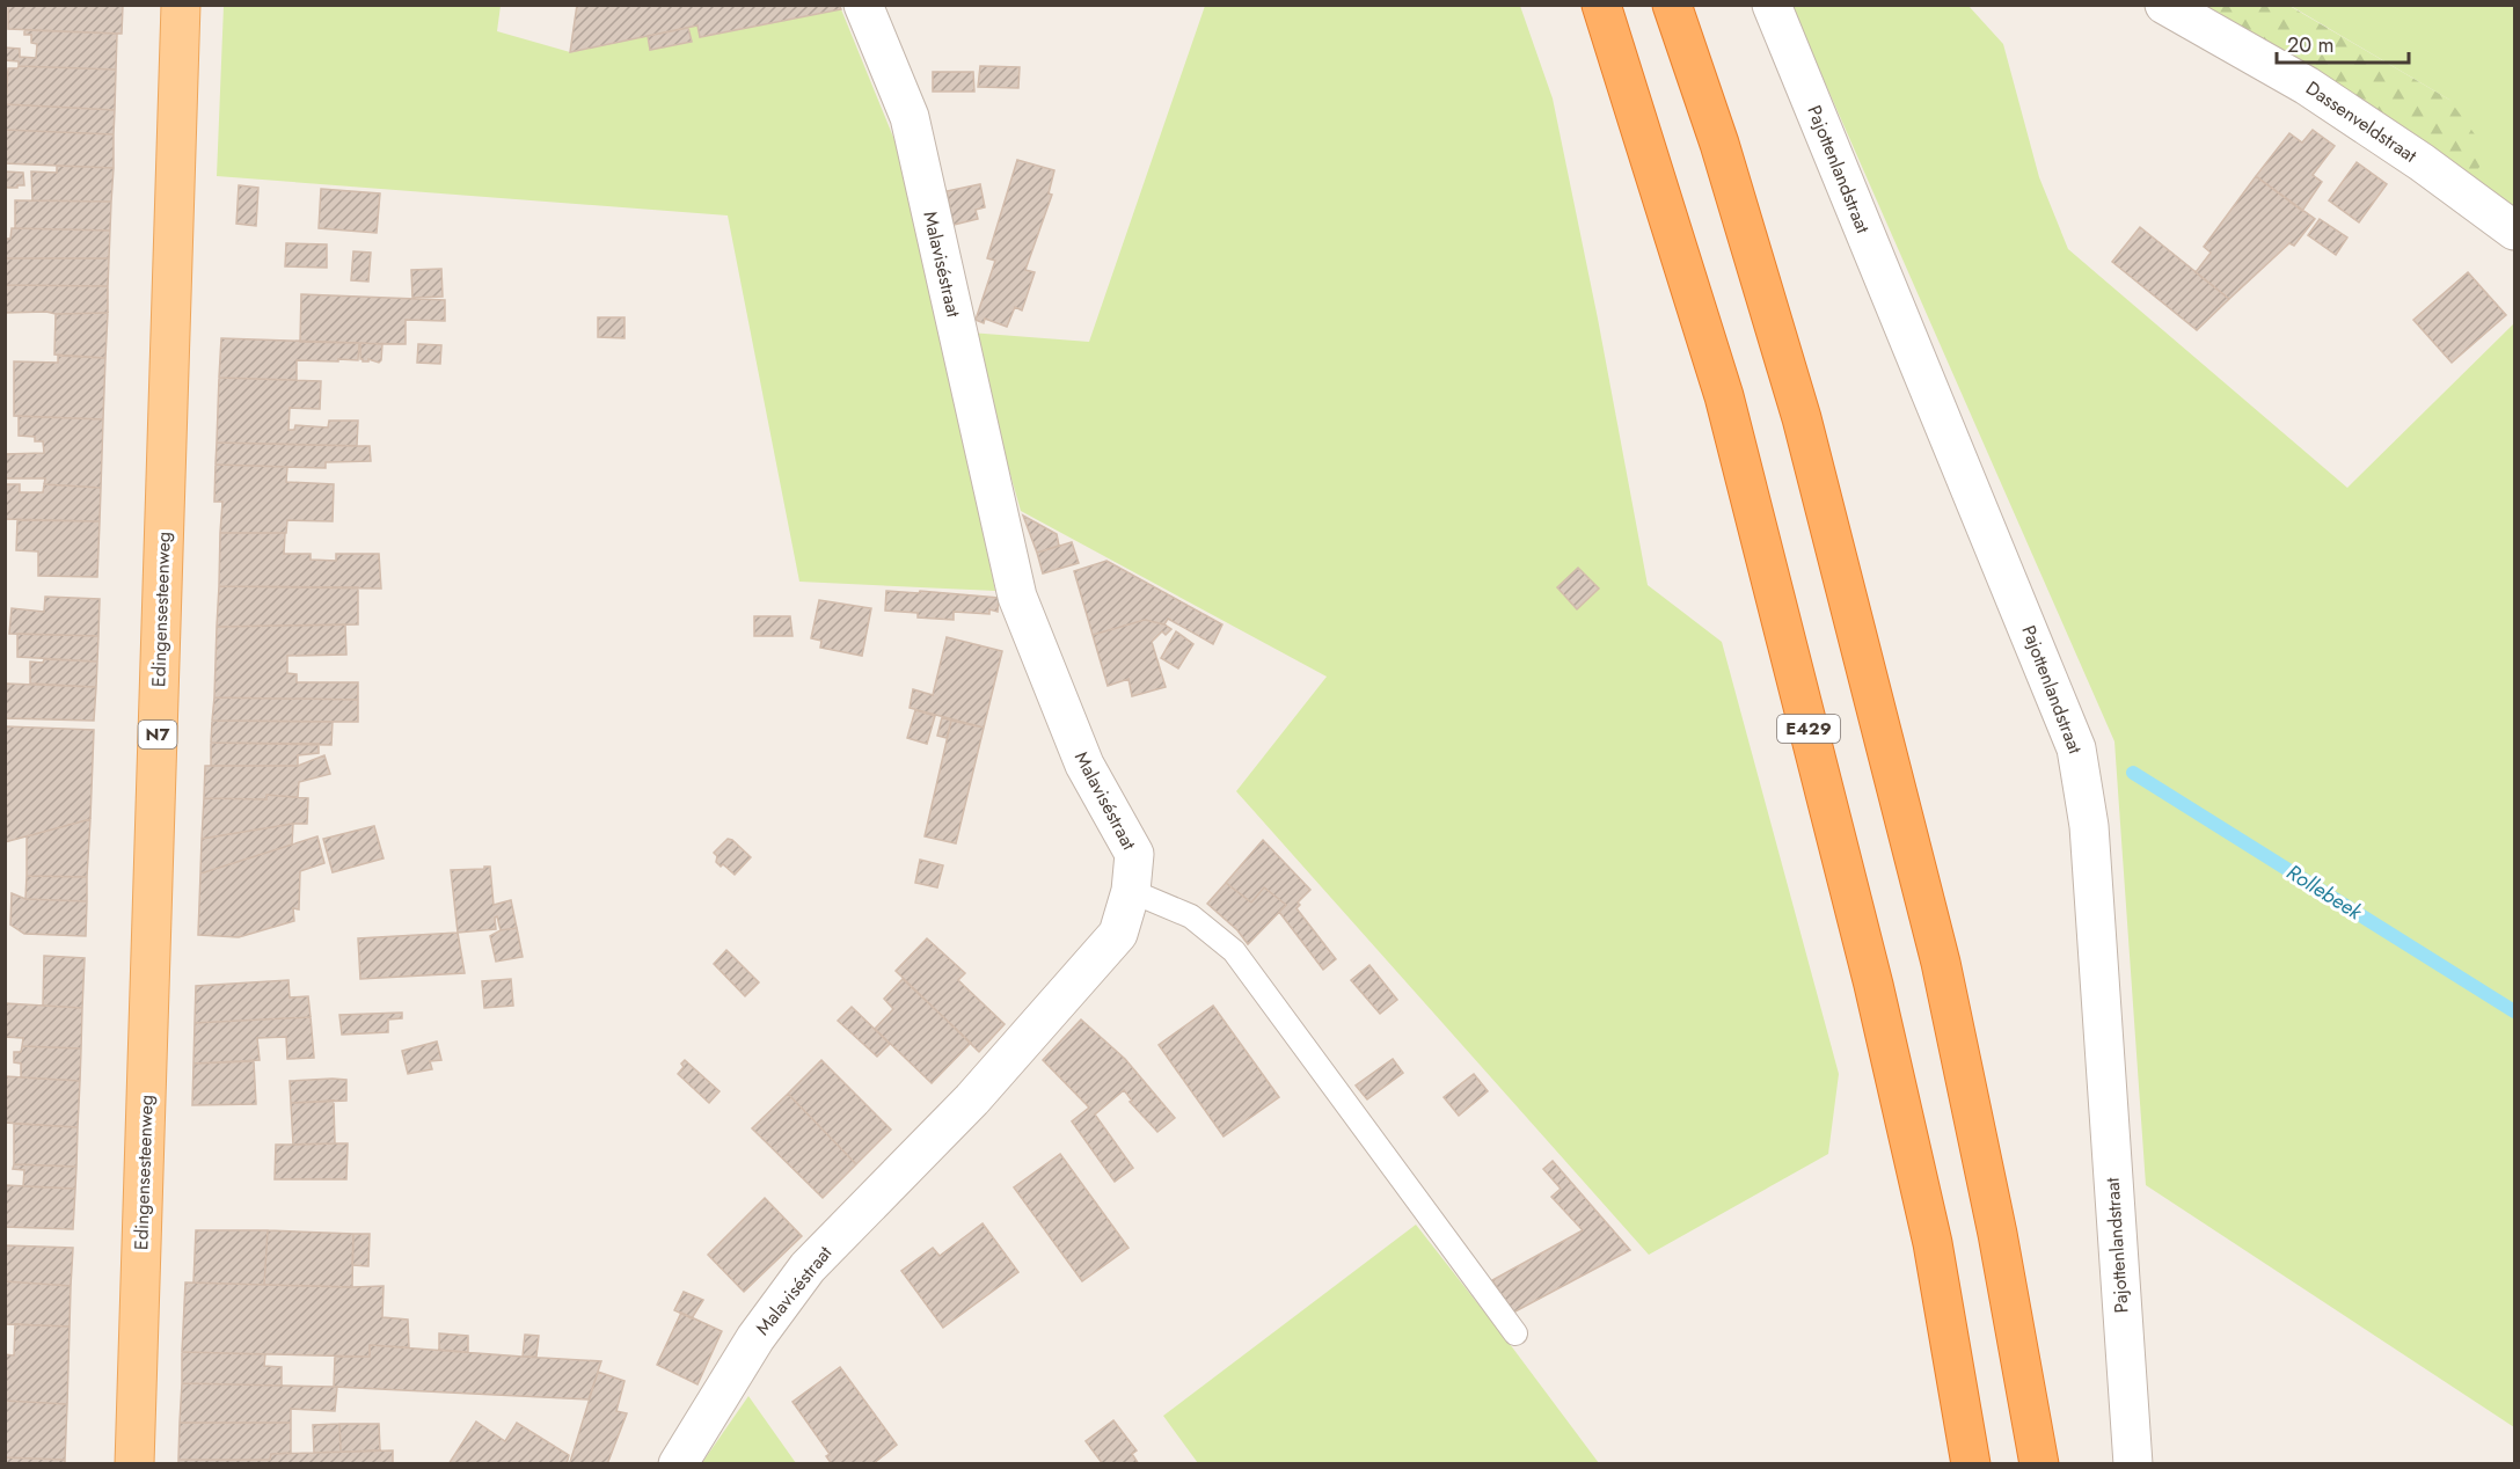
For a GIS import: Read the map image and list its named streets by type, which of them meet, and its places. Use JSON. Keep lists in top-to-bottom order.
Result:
{
  "streets": {
    "highway": ["E429"],
    "main road": ["Edingensesteenweg", "N7"],
    "street": ["Dassenveldstraat", "Pajottenlandstraat", "Malaviséstraat"]
  },
  "water": ["Rollebeek"],
  "scale_bar": "20 m"
}
